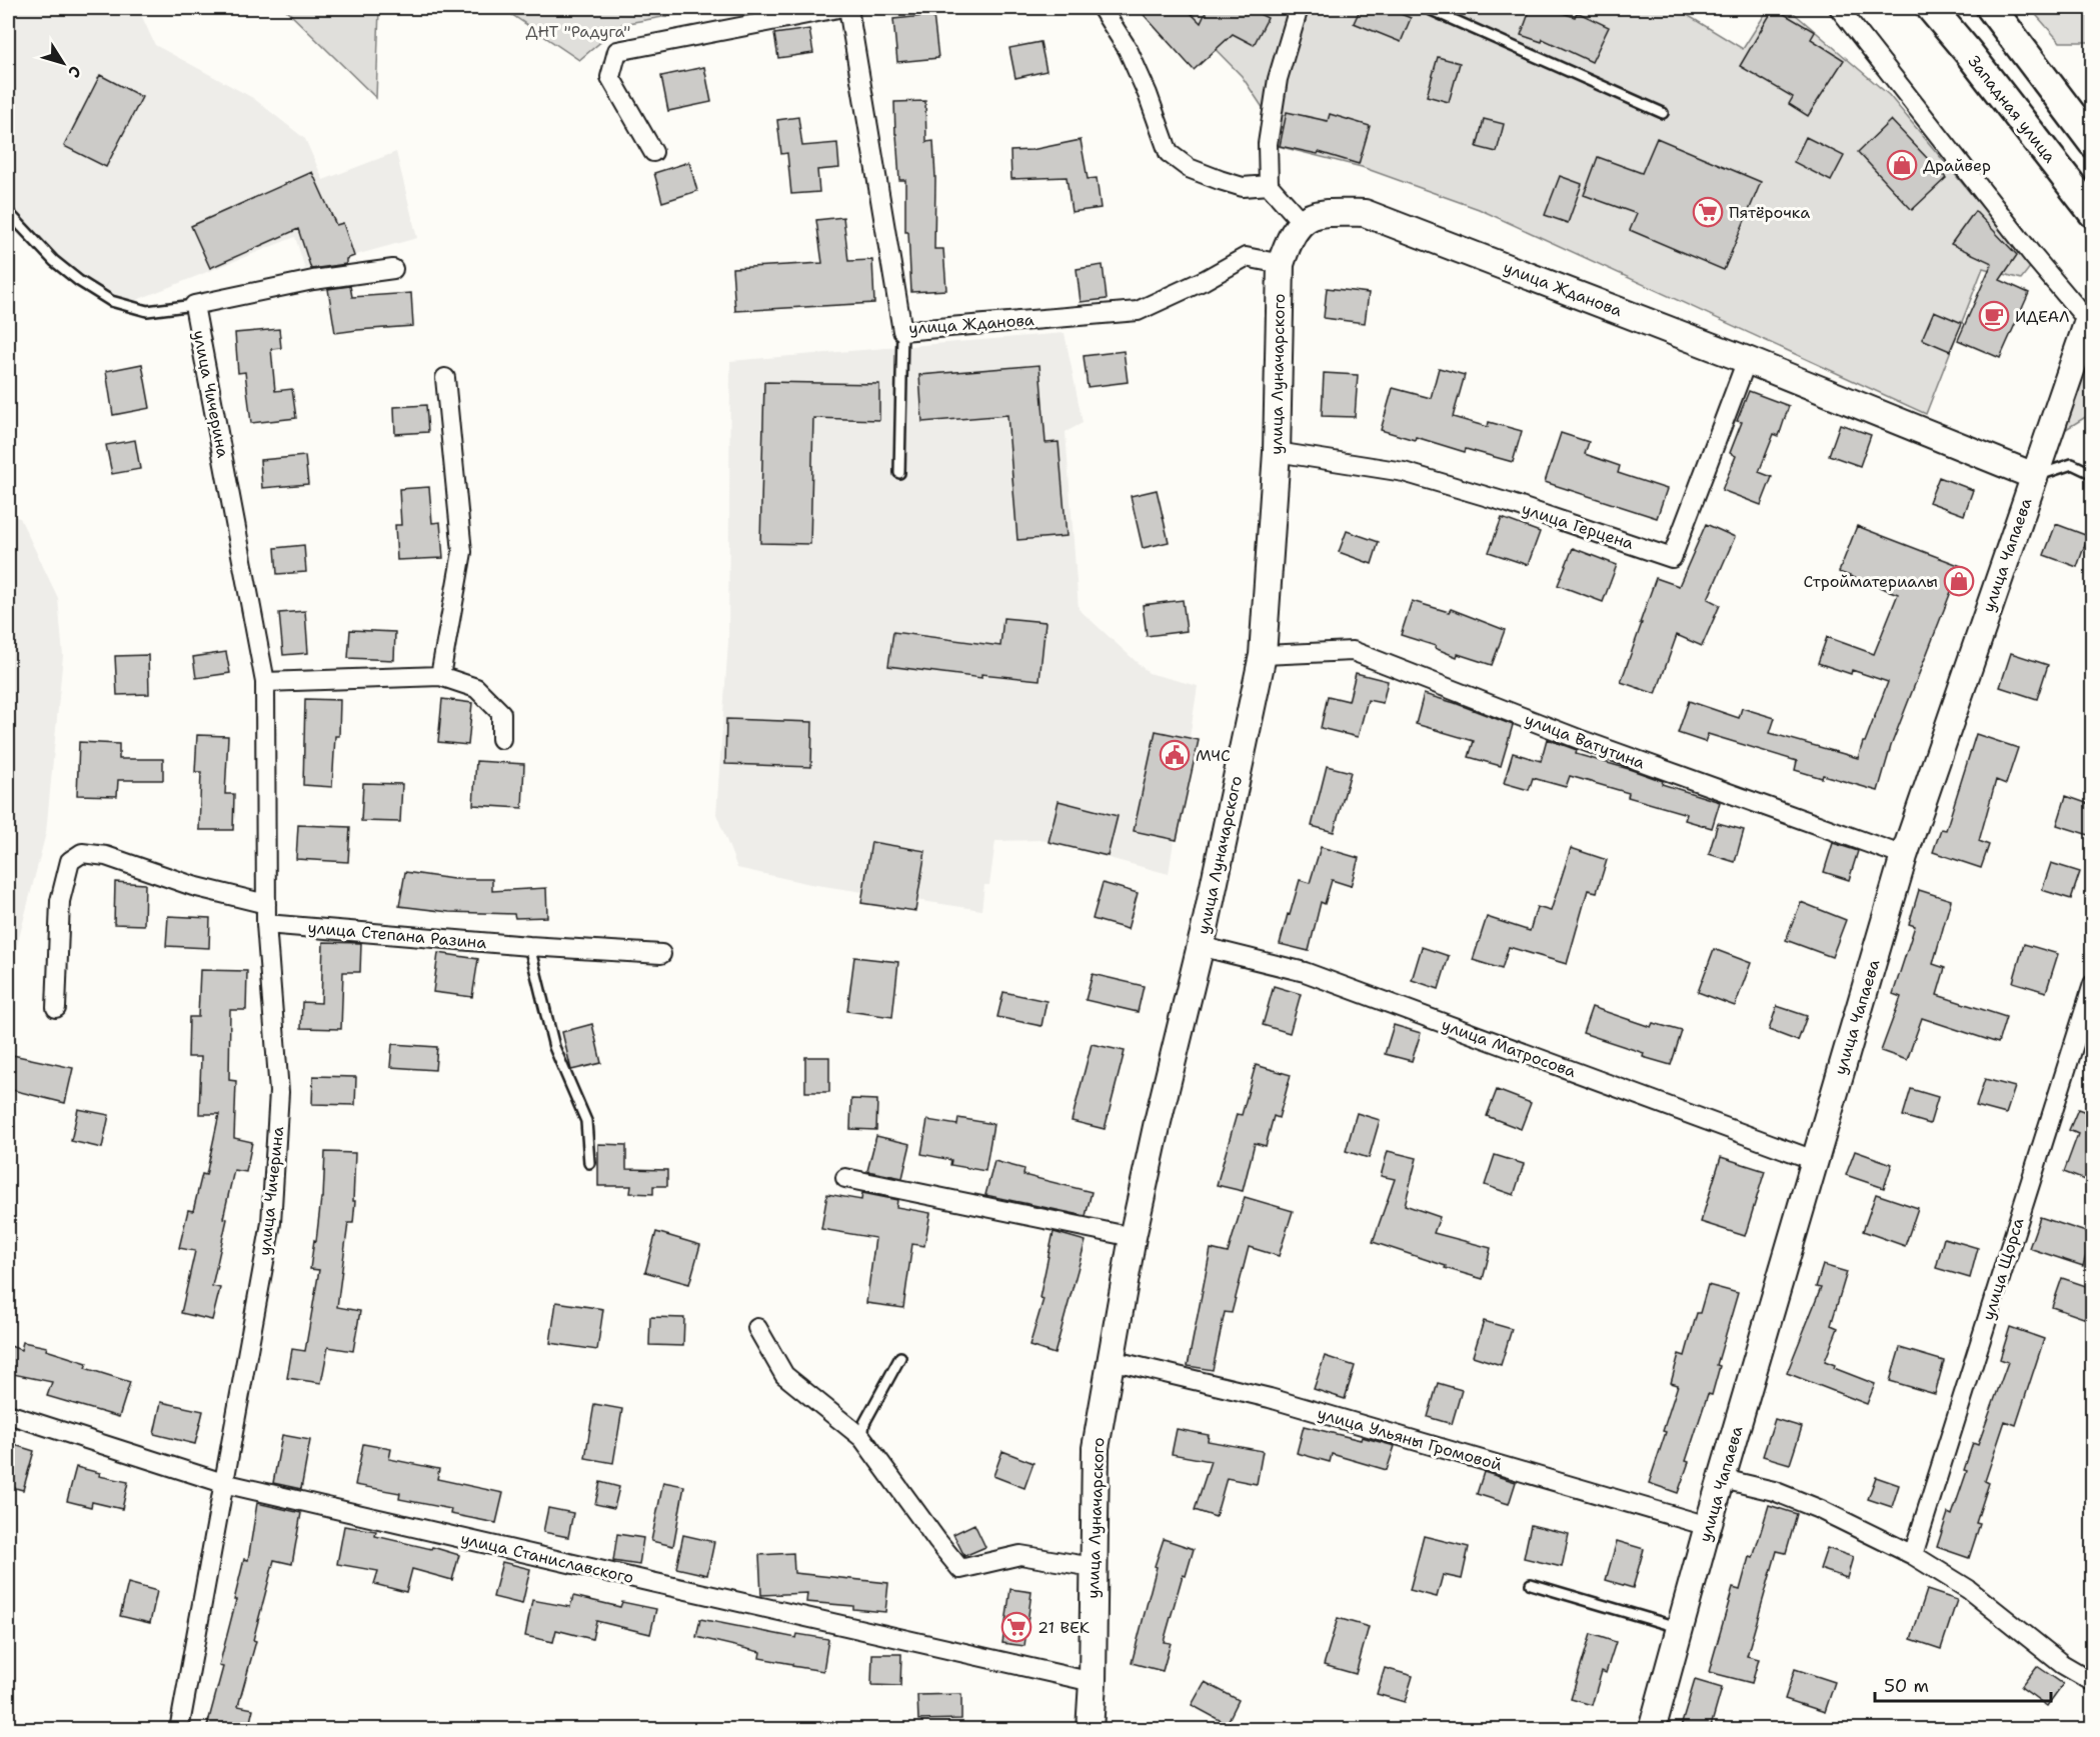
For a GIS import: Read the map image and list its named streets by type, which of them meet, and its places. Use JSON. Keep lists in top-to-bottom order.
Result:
{
  "streets": {
    "main road": [
      "Западная улица",
      "улица Жданова",
      "улица Луначарского",
      "улица Чапаева"
    ],
    "street": [
      "улица Чичерина",
      "улица Герцена",
      "улица Ватутина",
      "улица Степана Разина",
      "улица Матросова",
      "улица Щорса",
      "улица Ульяны Громовой",
      "улица Станиславского"
    ]
  },
  "crossings": [
    ["улица Жданова", "улица Луначарского"],
    ["улица Жданова", "улица Герцена"],
    ["улица Жданова", "улица Чапаева"],
    ["улица Луначарского", "улица Герцена"],
    ["улица Луначарского", "улица Ватутина"],
    ["улица Луначарского", "улица Матросова"],
    ["улица Луначарского", "улица Ульяны Громовой"],
    ["улица Луначарского", "улица Станиславского"],
    ["улица Чичерина", "улица Степана Разина"],
    ["улица Чичерина", "улица Станиславского"],
    ["улица Чапаева", "улица Ватутина"],
    ["улица Чапаева", "улица Матросова"],
    ["улица Чапаева", "улица Ульяны Громовой"]
  ],
  "parks": ["ДНТ \"Радуга\""],
  "places": {
    "shop": ["Драйвер", "Стройматериалы"],
    "supermarket": ["Пятёрочка", "21 ВЕК"],
    "cafe": ["ИДЕАЛ"],
    "public building": ["МЧС"]
  },
  "scale_bar": "50 m",
  "north": "bottom right"
}
